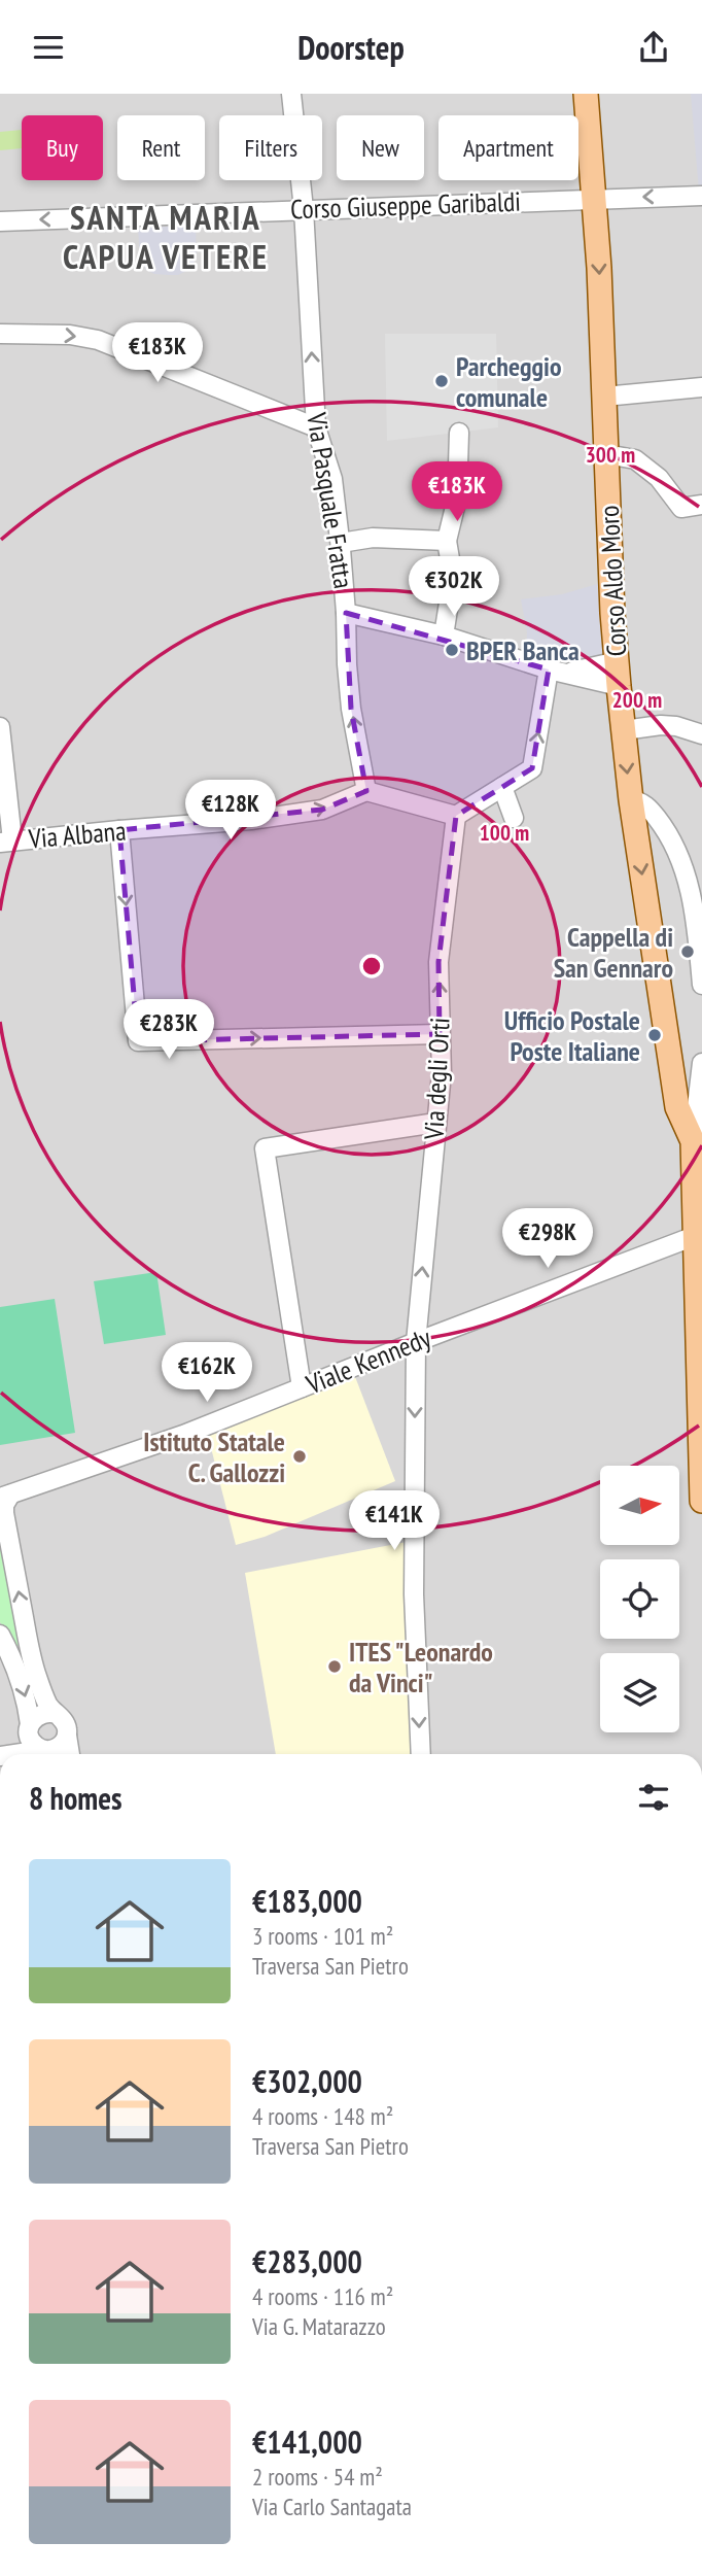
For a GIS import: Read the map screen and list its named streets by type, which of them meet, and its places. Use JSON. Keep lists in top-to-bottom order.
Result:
{
  "streets": {
    "main road": ["Corso Aldo Moro"],
    "street": [
      "Corso Giuseppe Garibaldi",
      "Via Pasquale Fratta",
      "Via Albana",
      "Via degli Orti",
      "Viale Kennedy"
    ]
  },
  "crossings": [
    ["Corso Giuseppe Garibaldi", "Via Pasquale Fratta"],
    ["Corso Giuseppe Garibaldi", "Corso Aldo Moro"],
    ["Via Pasquale Fratta", "Via Albana"],
    ["Via degli Orti", "Viale Kennedy"]
  ],
  "one_way": ["Via Pasquale Fratta", "Corso Aldo Moro", "Via Albana"],
  "districts": ["SANTA MARIA CAPUA VETERE"],
  "places": [
    "Parcheggio comunale",
    "BPER Banca",
    "Cappella di San Gennaro",
    "Ufficio Postale Poste Italiane",
    "Istituto Statale C. Gallozzi",
    "ITES \"Leonardo da Vinci\""
  ],
  "north": "right",
  "page": {
    "header": "Doorstep",
    "chip": [
      "Buy",
      "Rent",
      "Filters",
      "New",
      "Apartment"
    ],
    "price": [
      "€183K",
      "€183K",
      "€302K",
      "€128K",
      "€283K",
      "€298K",
      "€162K",
      "€141K"
    ],
    "heading": "8 homes",
    "list": [
      {
        "name": "€183,000",
        "note": "3 rooms · 101 m² · Traversa San Pietro"
      },
      {
        "name": "€302,000",
        "note": "4 rooms · 148 m² · Traversa San Pietro"
      },
      {
        "name": "€283,000",
        "note": "4 rooms · 116 m² · Via G. Matarazzo"
      },
      {
        "name": "€141,000",
        "note": "2 rooms · 54 m² · Via Carlo Santagata"
      }
    ]
  },
  "rings": ["300 m", "200 m", "100 m"]
}
